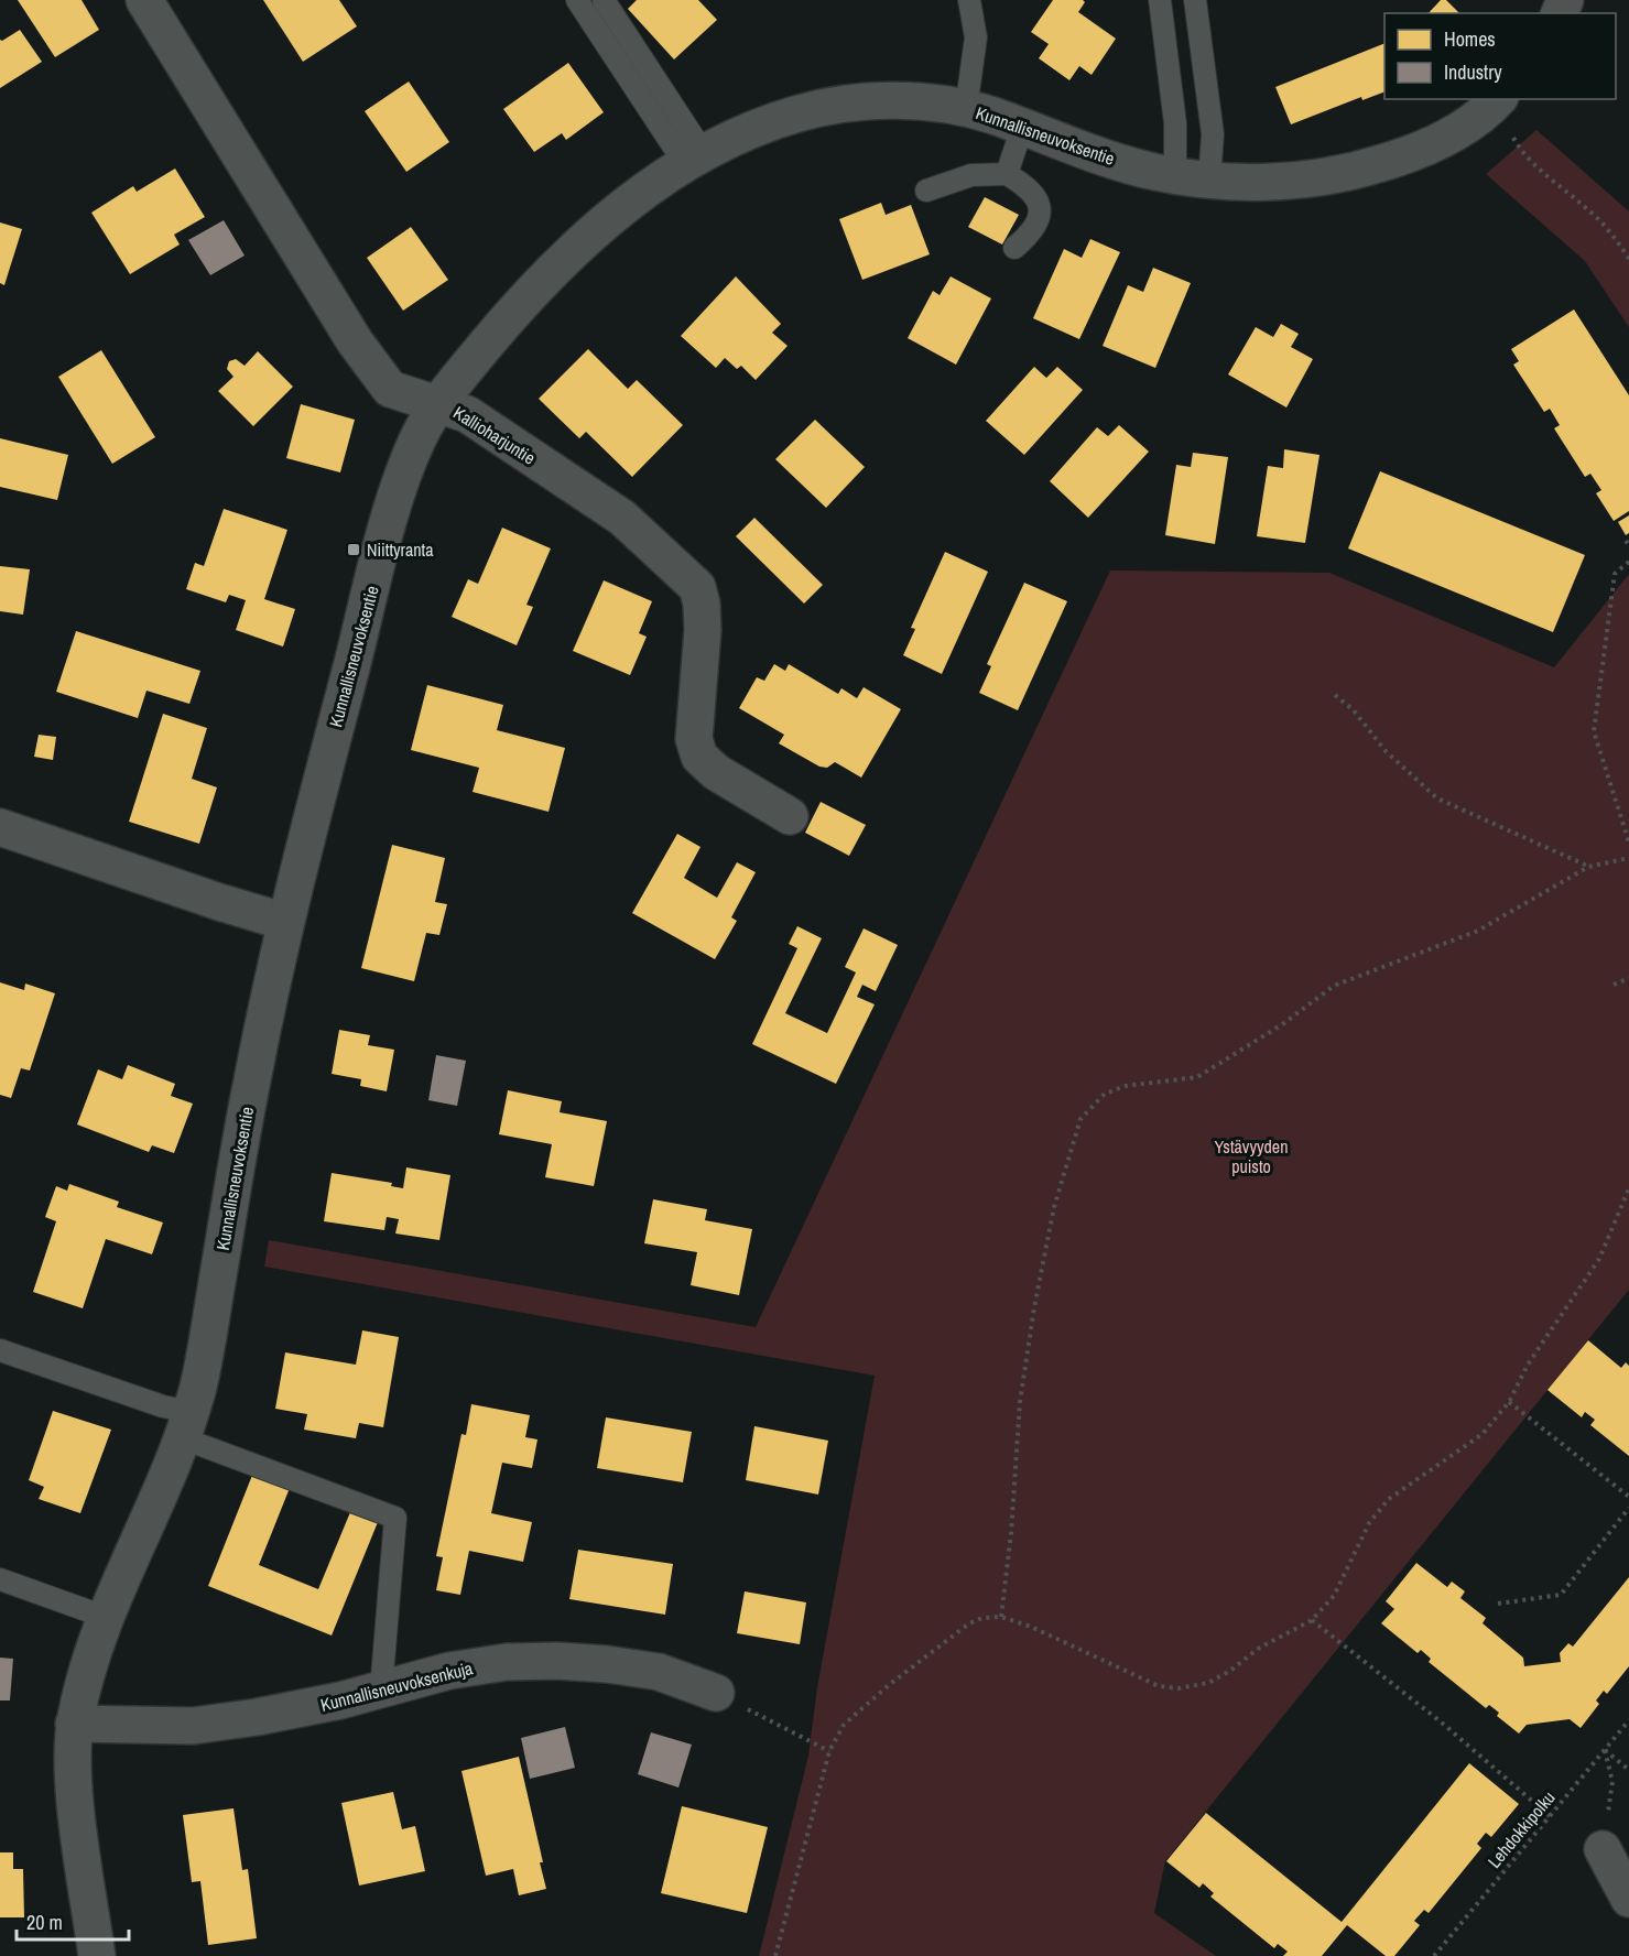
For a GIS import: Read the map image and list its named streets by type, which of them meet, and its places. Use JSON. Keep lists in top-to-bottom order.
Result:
{
  "streets": {
    "street": ["Kunnallisneuvoksentie", "Kallioharjuntie", "Kunnallisneuvoksenkuja"],
    "path": ["Lehdokkipolku"]
  },
  "crossings": [
    ["Kunnallisneuvoksentie", "Kallioharjuntie"],
    ["Kunnallisneuvoksentie", "Kunnallisneuvoksenkuja"]
  ],
  "parks": ["Ystävyyden puisto"],
  "places": {
    "transit": ["Niittyranta"]
  },
  "legend": ["Homes", "Industry"],
  "scale_bar": "20 m"
}
